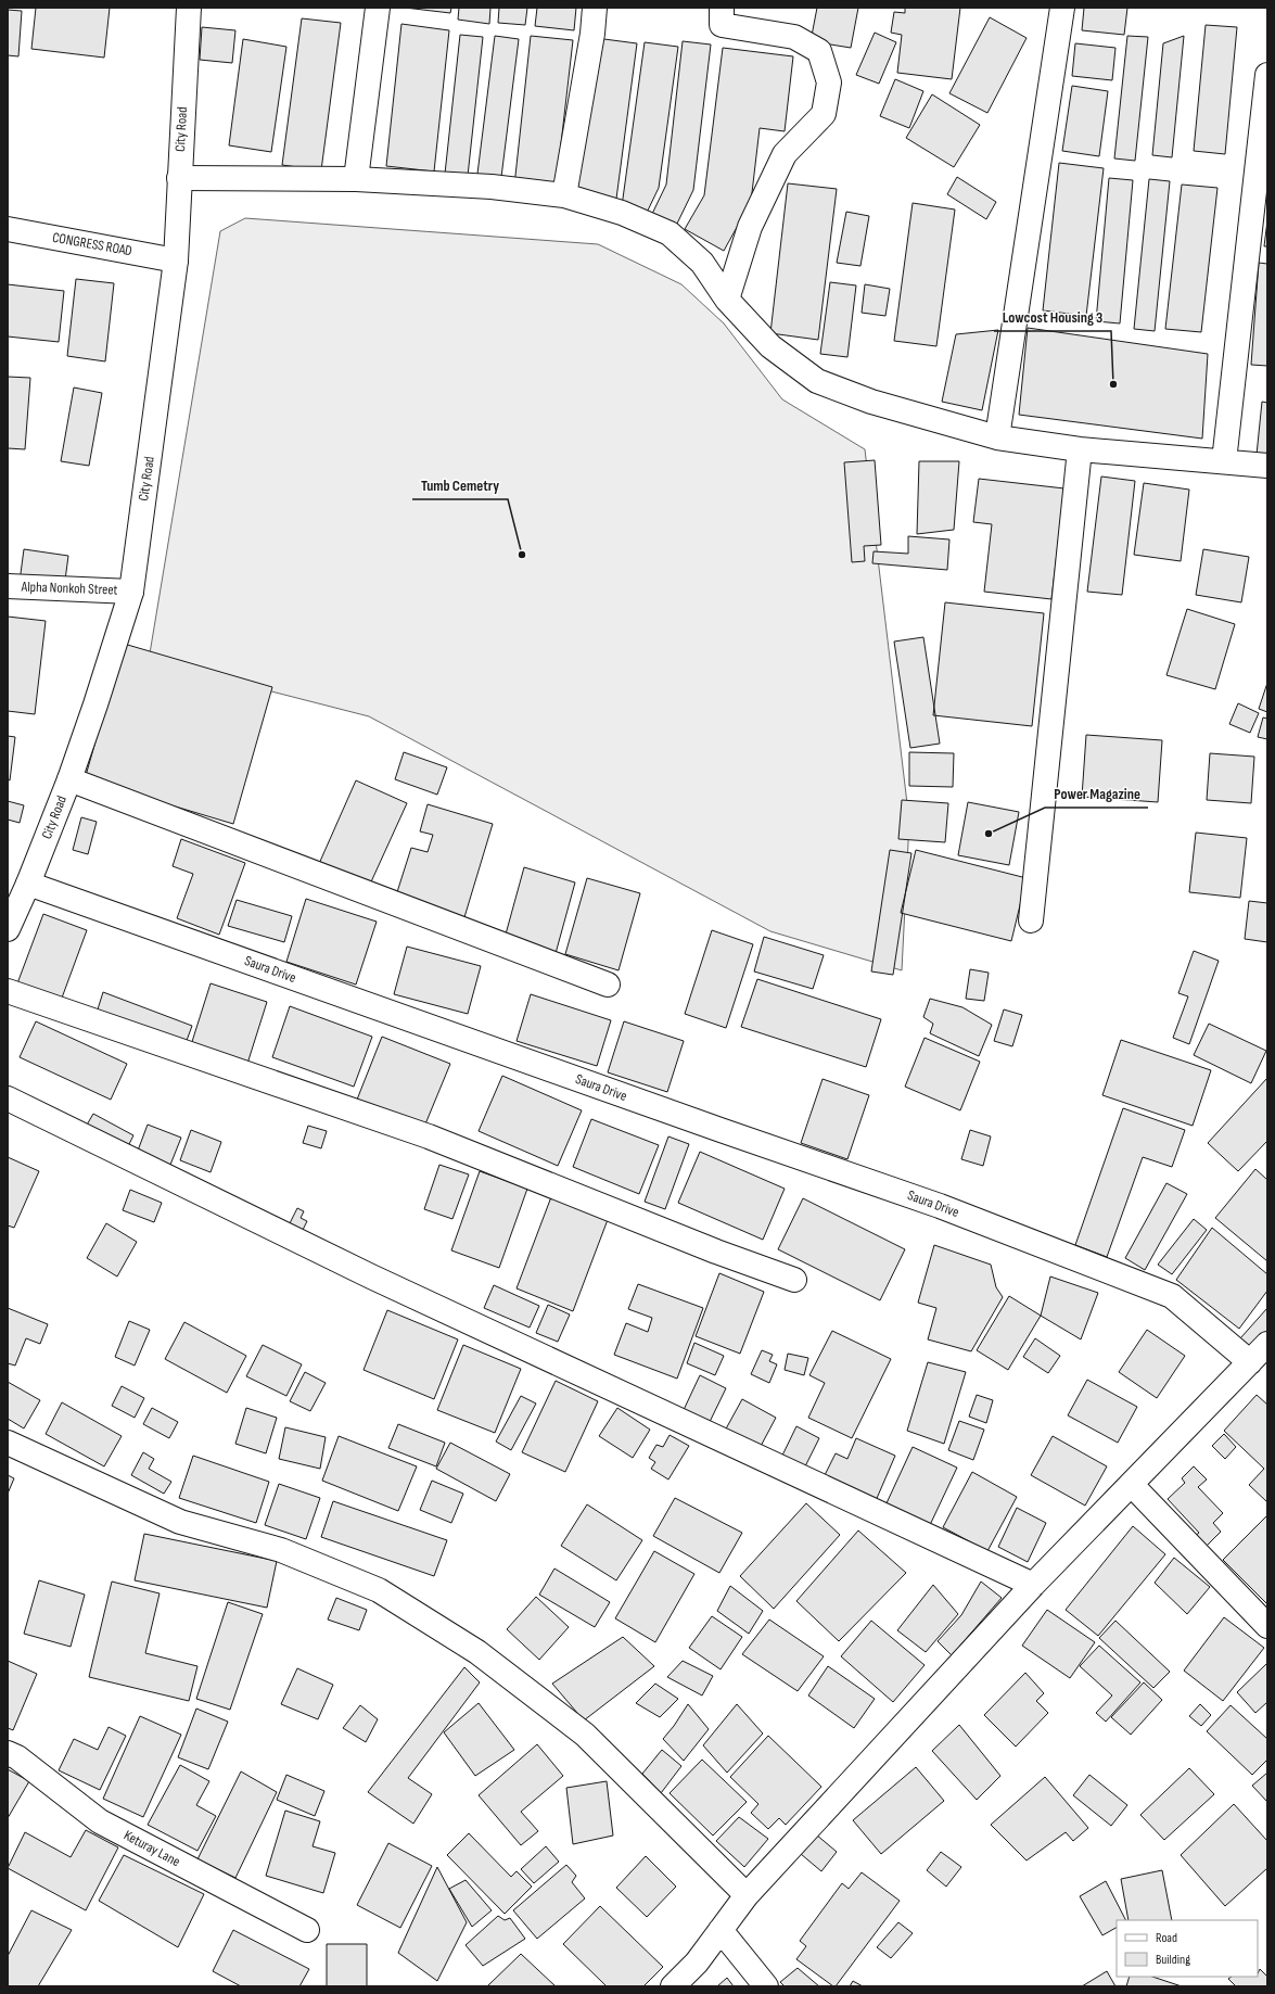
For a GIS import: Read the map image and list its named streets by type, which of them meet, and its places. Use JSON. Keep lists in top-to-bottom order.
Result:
{
  "streets": {
    "street": [
      "City Road",
      "CONGRESS ROAD",
      "Alpha Nonkoh Street",
      "Saura Drive",
      "Keturay Lane"
    ]
  },
  "crossings": [
    ["City Road", "CONGRESS ROAD"],
    ["City Road", "Alpha Nonkoh Street"],
    ["City Road", "Saura Drive"]
  ],
  "places": ["Lowcost Housing 3", "Tumb Cemetry", "Power Magazine"],
  "legend": ["Road", "Building"]
}
